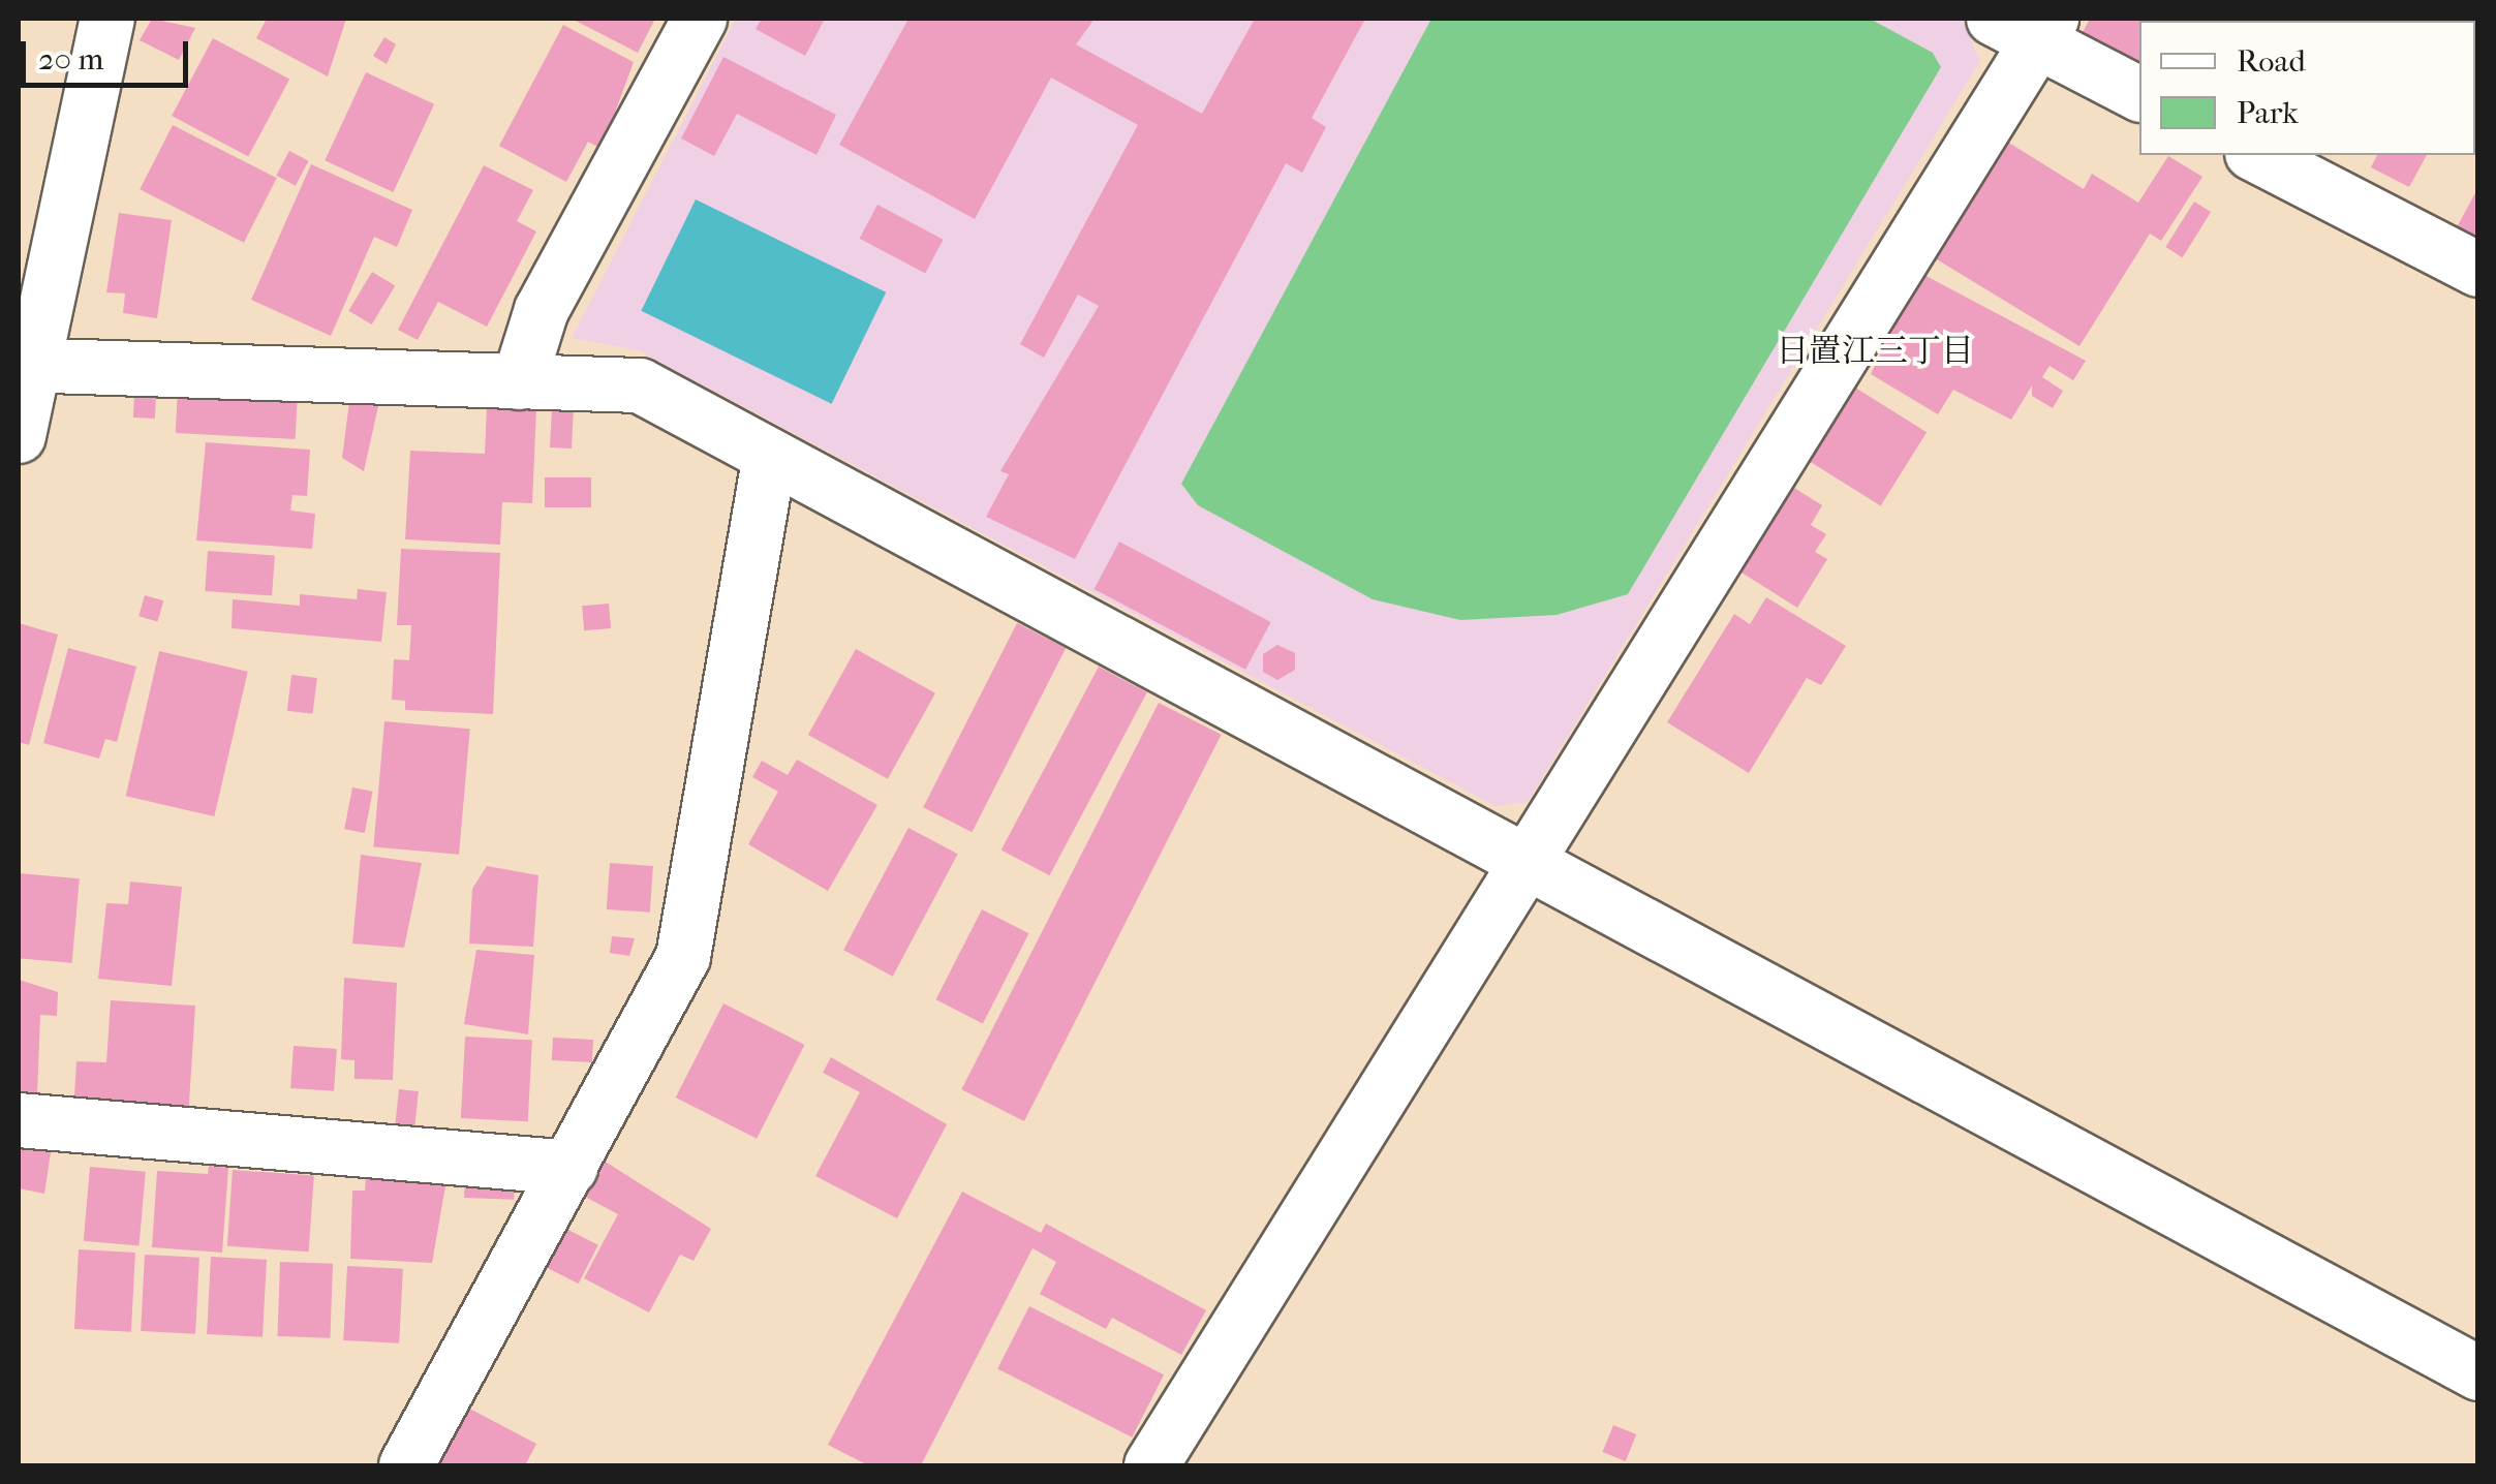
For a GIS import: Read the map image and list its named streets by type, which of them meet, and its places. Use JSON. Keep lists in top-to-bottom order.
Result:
{
  "districts": ["日置江三丁目"],
  "legend": ["Road", "Park"],
  "scale_bar": "20 m"
}
